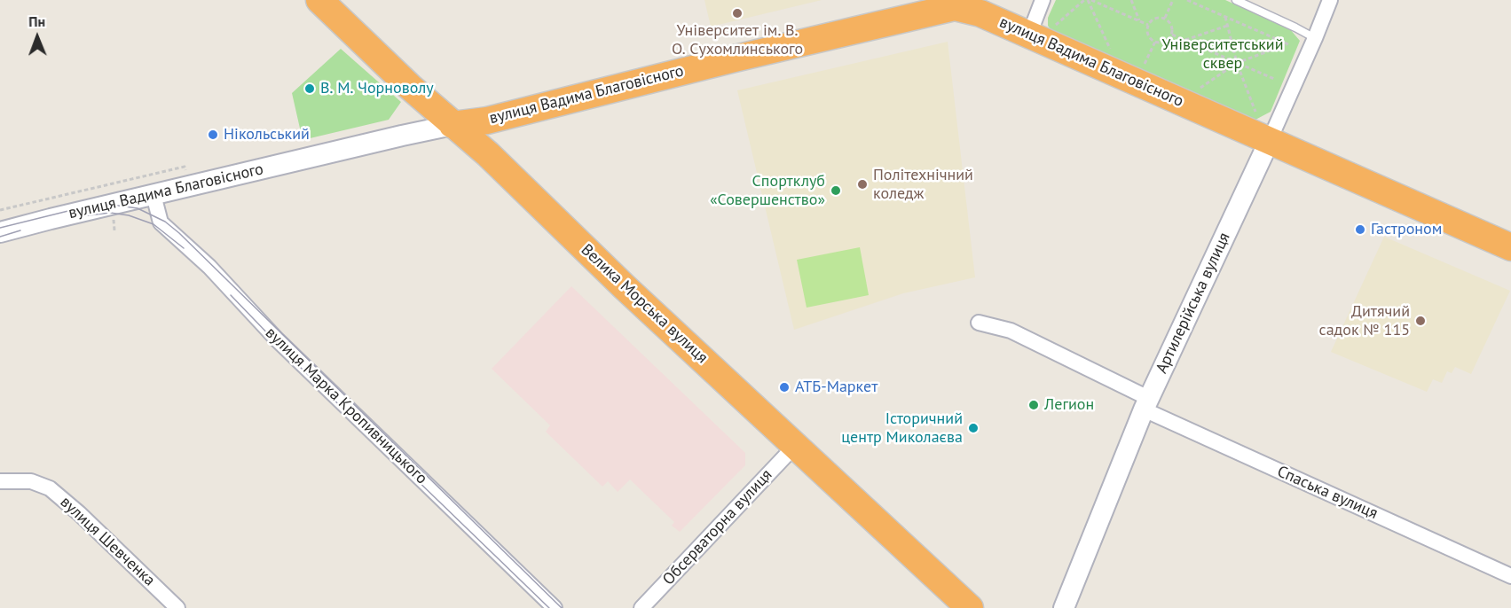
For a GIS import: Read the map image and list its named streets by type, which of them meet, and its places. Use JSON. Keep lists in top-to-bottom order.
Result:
{
  "streets": {
    "highway": ["вулиця Вадима Благовісного", "Велика Морська вулиця"],
    "street": [
      "Артилерійська вулиця",
      "вулиця Марка Кропивницького",
      "Спаська вулиця",
      "Обсерваторна вулиця",
      "вулиця Шевченка"
    ]
  },
  "crossings": [
    ["вулиця Вадима Благовісного", "Артилерійська вулиця"],
    ["вулиця Вадима Благовісного", "Велика Морська вулиця"],
    ["вулиця Вадима Благовісного", "вулиця Марка Кропивницького"],
    ["Артилерійська вулиця", "Спаська вулиця"],
    ["Велика Морська вулиця", "Обсерваторна вулиця"]
  ],
  "parks": ["Університетський сквер"],
  "places": [
    "Університет ім. В. О. Сухомлинського",
    "В. М. Чорноволу",
    "Нікольський",
    "Політехнічний коледж",
    "Спортклуб «Совершенство»",
    "Гастроном",
    "Дитячий садок № 115",
    "АТБ-Маркет",
    "Легион",
    "Історичний центр Миколаєва"
  ],
  "north": "top"
}
